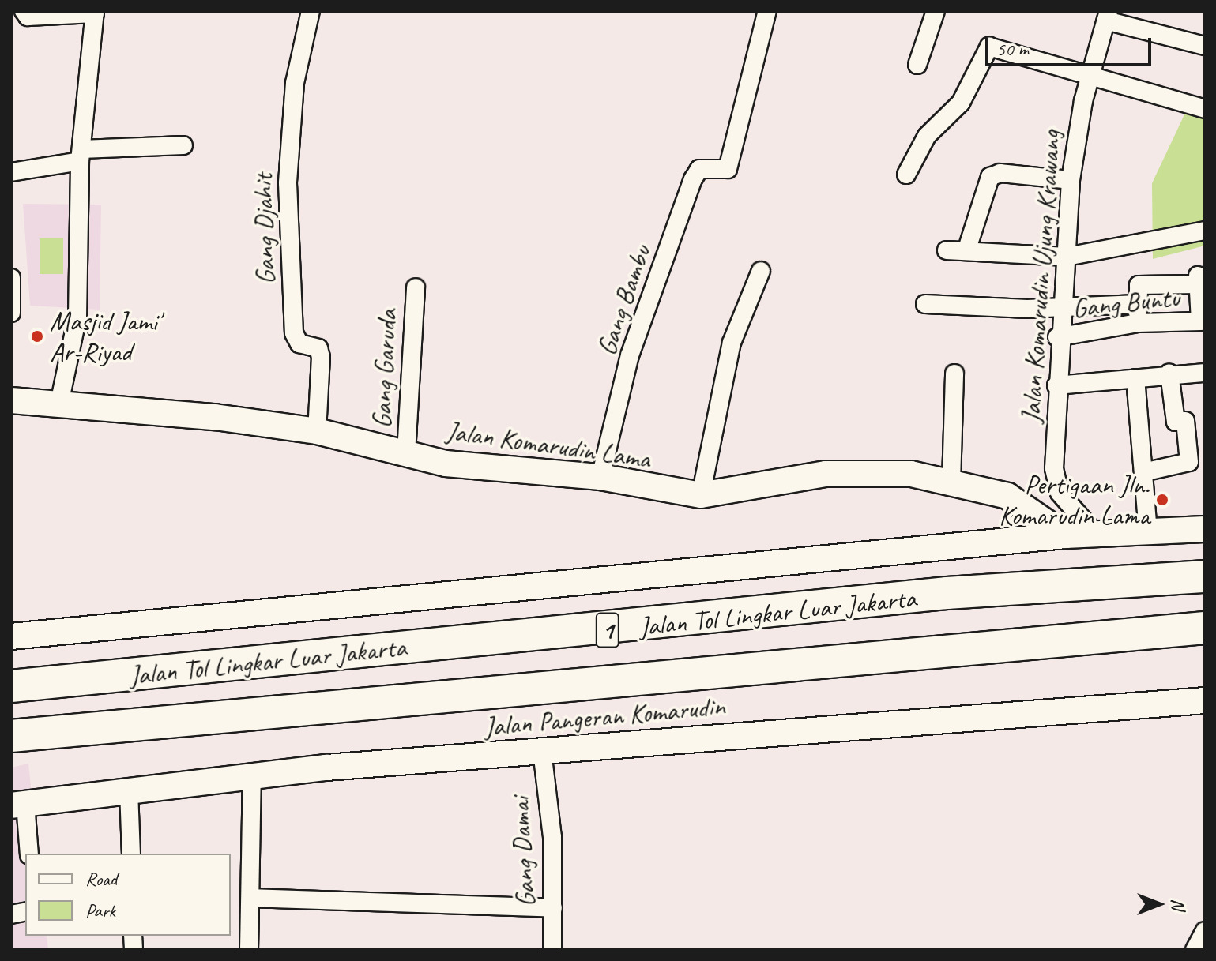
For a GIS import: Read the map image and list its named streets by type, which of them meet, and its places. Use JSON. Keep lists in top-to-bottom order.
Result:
{
  "streets": {
    "highway": ["Jalan Tol Lingkar Luar Jakarta", "1"],
    "street": [
      "Gang Djahit",
      "Jalan Komarudin Ujung Krawang",
      "Gang Bambu",
      "Gang Buntu",
      "Gang Garuda",
      "Jalan Komarudin Lama",
      "Jalan Pangeran Komarudin",
      "Gang Damai"
    ]
  },
  "crossings": [
    ["Gang Djahit", "Jalan Komarudin Lama"],
    ["Jalan Komarudin Ujung Krawang", "Gang Buntu"],
    ["Gang Bambu", "Jalan Komarudin Lama"],
    ["Gang Garuda", "Jalan Komarudin Lama"],
    ["Jalan Pangeran Komarudin", "Gang Damai"]
  ],
  "places": ["Masjid Jami' Ar-Riyad", "Pertigaan Jln. Komarudin Lama"],
  "legend": ["Road", "Park"],
  "scale_bar": "50 m",
  "north": "right"
}
